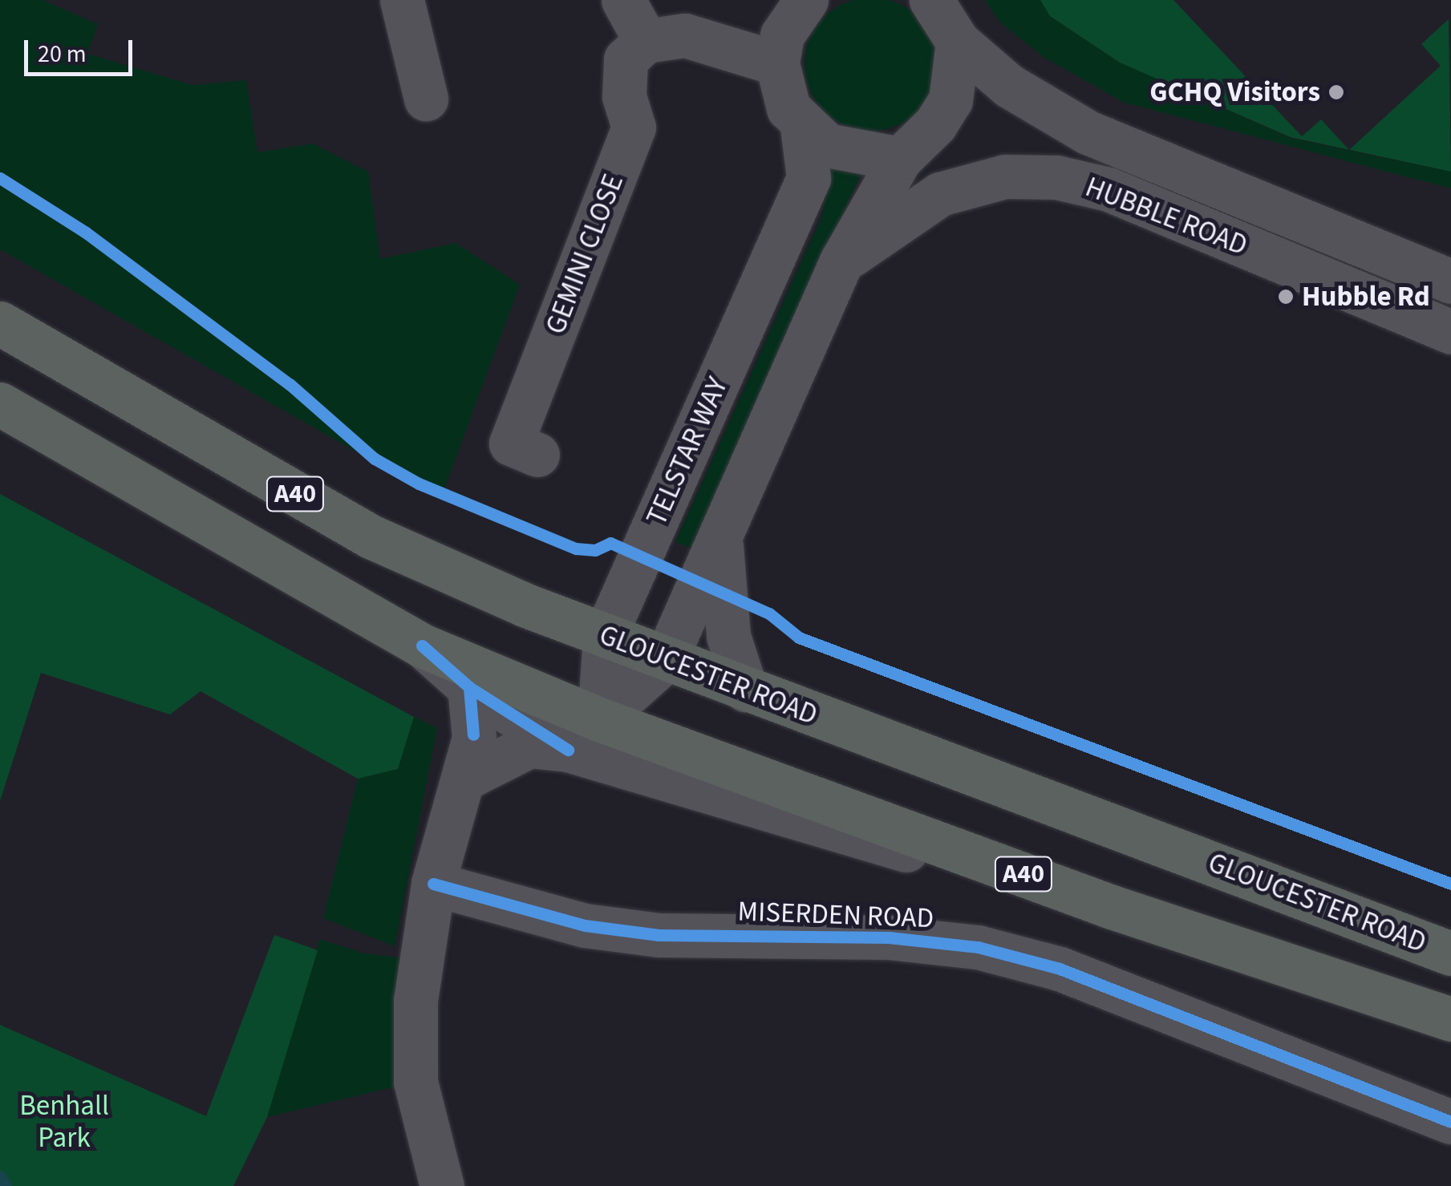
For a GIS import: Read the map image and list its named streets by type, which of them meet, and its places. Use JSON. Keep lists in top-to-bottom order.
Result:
{
  "streets": {
    "highway": ["A40", "GLOUCESTER ROAD"],
    "street": [
      "HUBBLE ROAD",
      "GEMINI CLOSE",
      "TELSTAR WAY",
      "MISERDEN ROAD"
    ]
  },
  "crossings": [
    ["TELSTAR WAY", "A40"],
    ["TELSTAR WAY", "GLOUCESTER ROAD"]
  ],
  "parks": ["Benhall Park"],
  "places": ["GCHQ Visitors", "Hubble Rd"],
  "scale_bar": "20 m"
}
